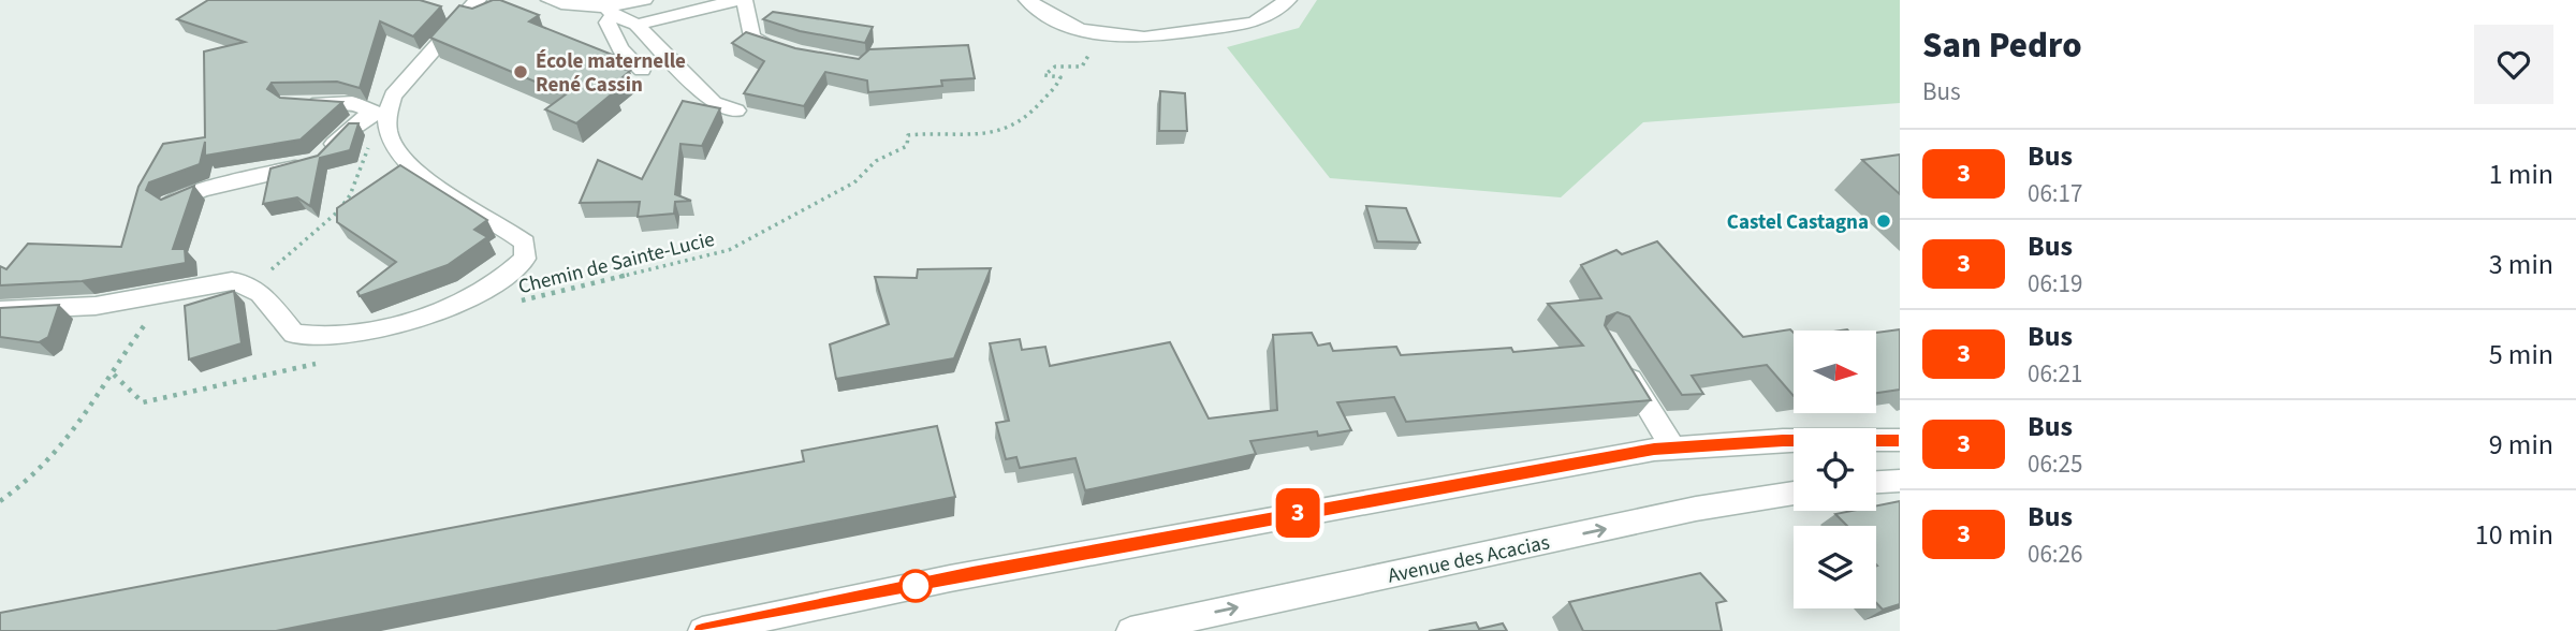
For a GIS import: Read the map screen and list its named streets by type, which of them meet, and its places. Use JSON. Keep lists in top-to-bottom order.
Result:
{
  "streets": {
    "street": ["Avenue des Acacias"],
    "path": ["Chemin de Sainte-Lucie"]
  },
  "places": ["École maternelle René Cassin", "Castel Castagna"],
  "lines": ["bus line 3"],
  "north": "right",
  "page": {
    "on_map": "3",
    "heading": ["San Pedro", "Bus"],
    "list": [
      {
        "mark": "3",
        "name": "Bus",
        "note": "06:17",
        "value": "1 min"
      },
      {
        "mark": "3",
        "name": "Bus",
        "note": "06:19",
        "value": "3 min"
      },
      {
        "mark": "3",
        "name": "Bus",
        "note": "06:21",
        "value": "5 min"
      },
      {
        "mark": "3",
        "name": "Bus",
        "note": "06:25",
        "value": "9 min"
      },
      {
        "mark": "3",
        "name": "Bus",
        "note": "06:26",
        "value": "10 min"
      }
    ]
  }
}
